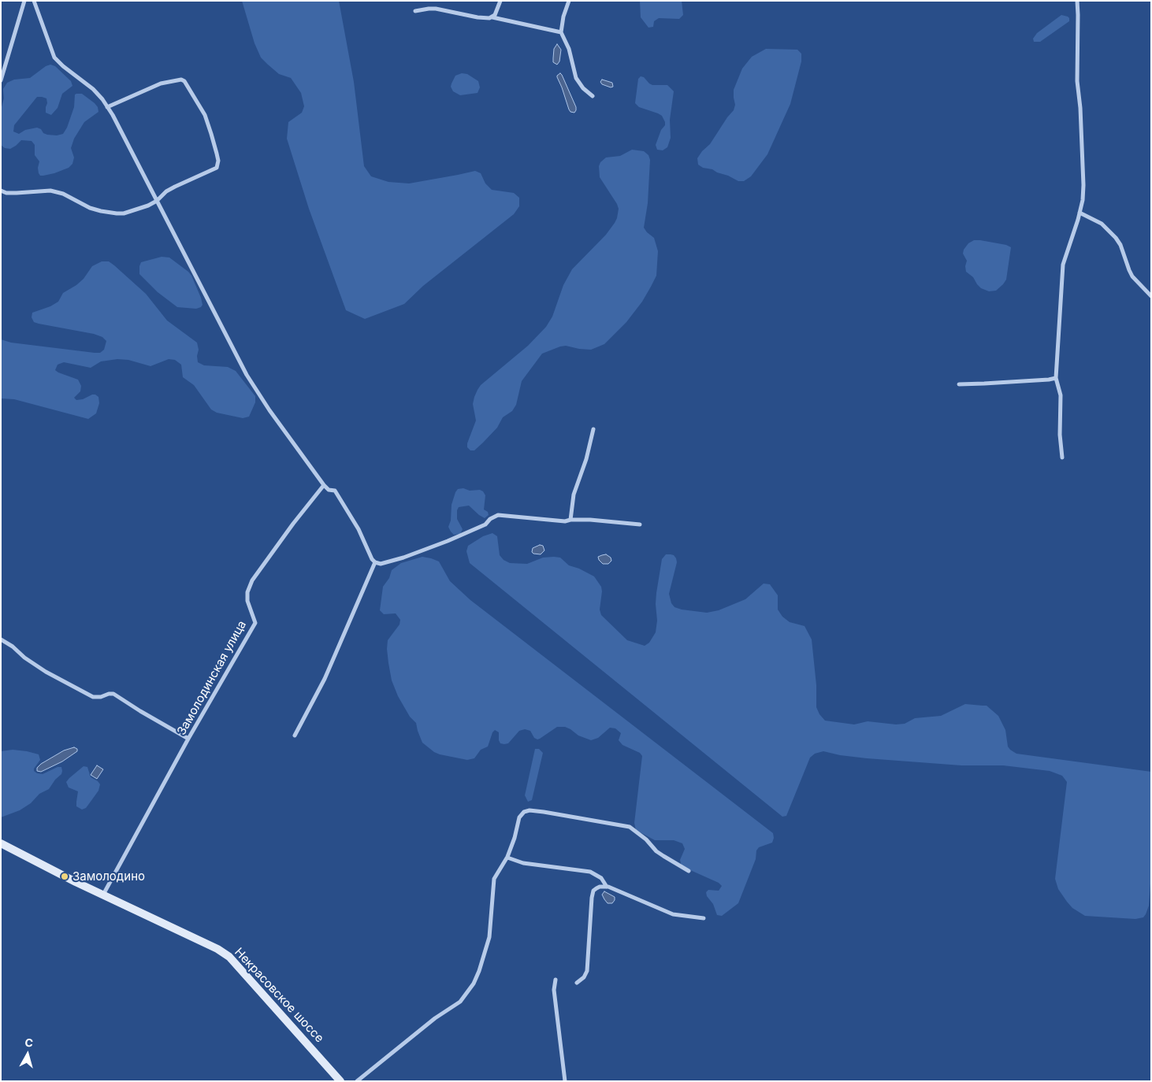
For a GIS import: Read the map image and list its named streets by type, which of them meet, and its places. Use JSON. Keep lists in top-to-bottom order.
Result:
{
  "streets": {
    "street": ["Замолодинская улица", "Некрасовское шоссе"]
  },
  "crossings": [
    ["Замолодинская улица", "Некрасовское шоссе"]
  ],
  "places": ["Замолодино"],
  "north": "top"
}
